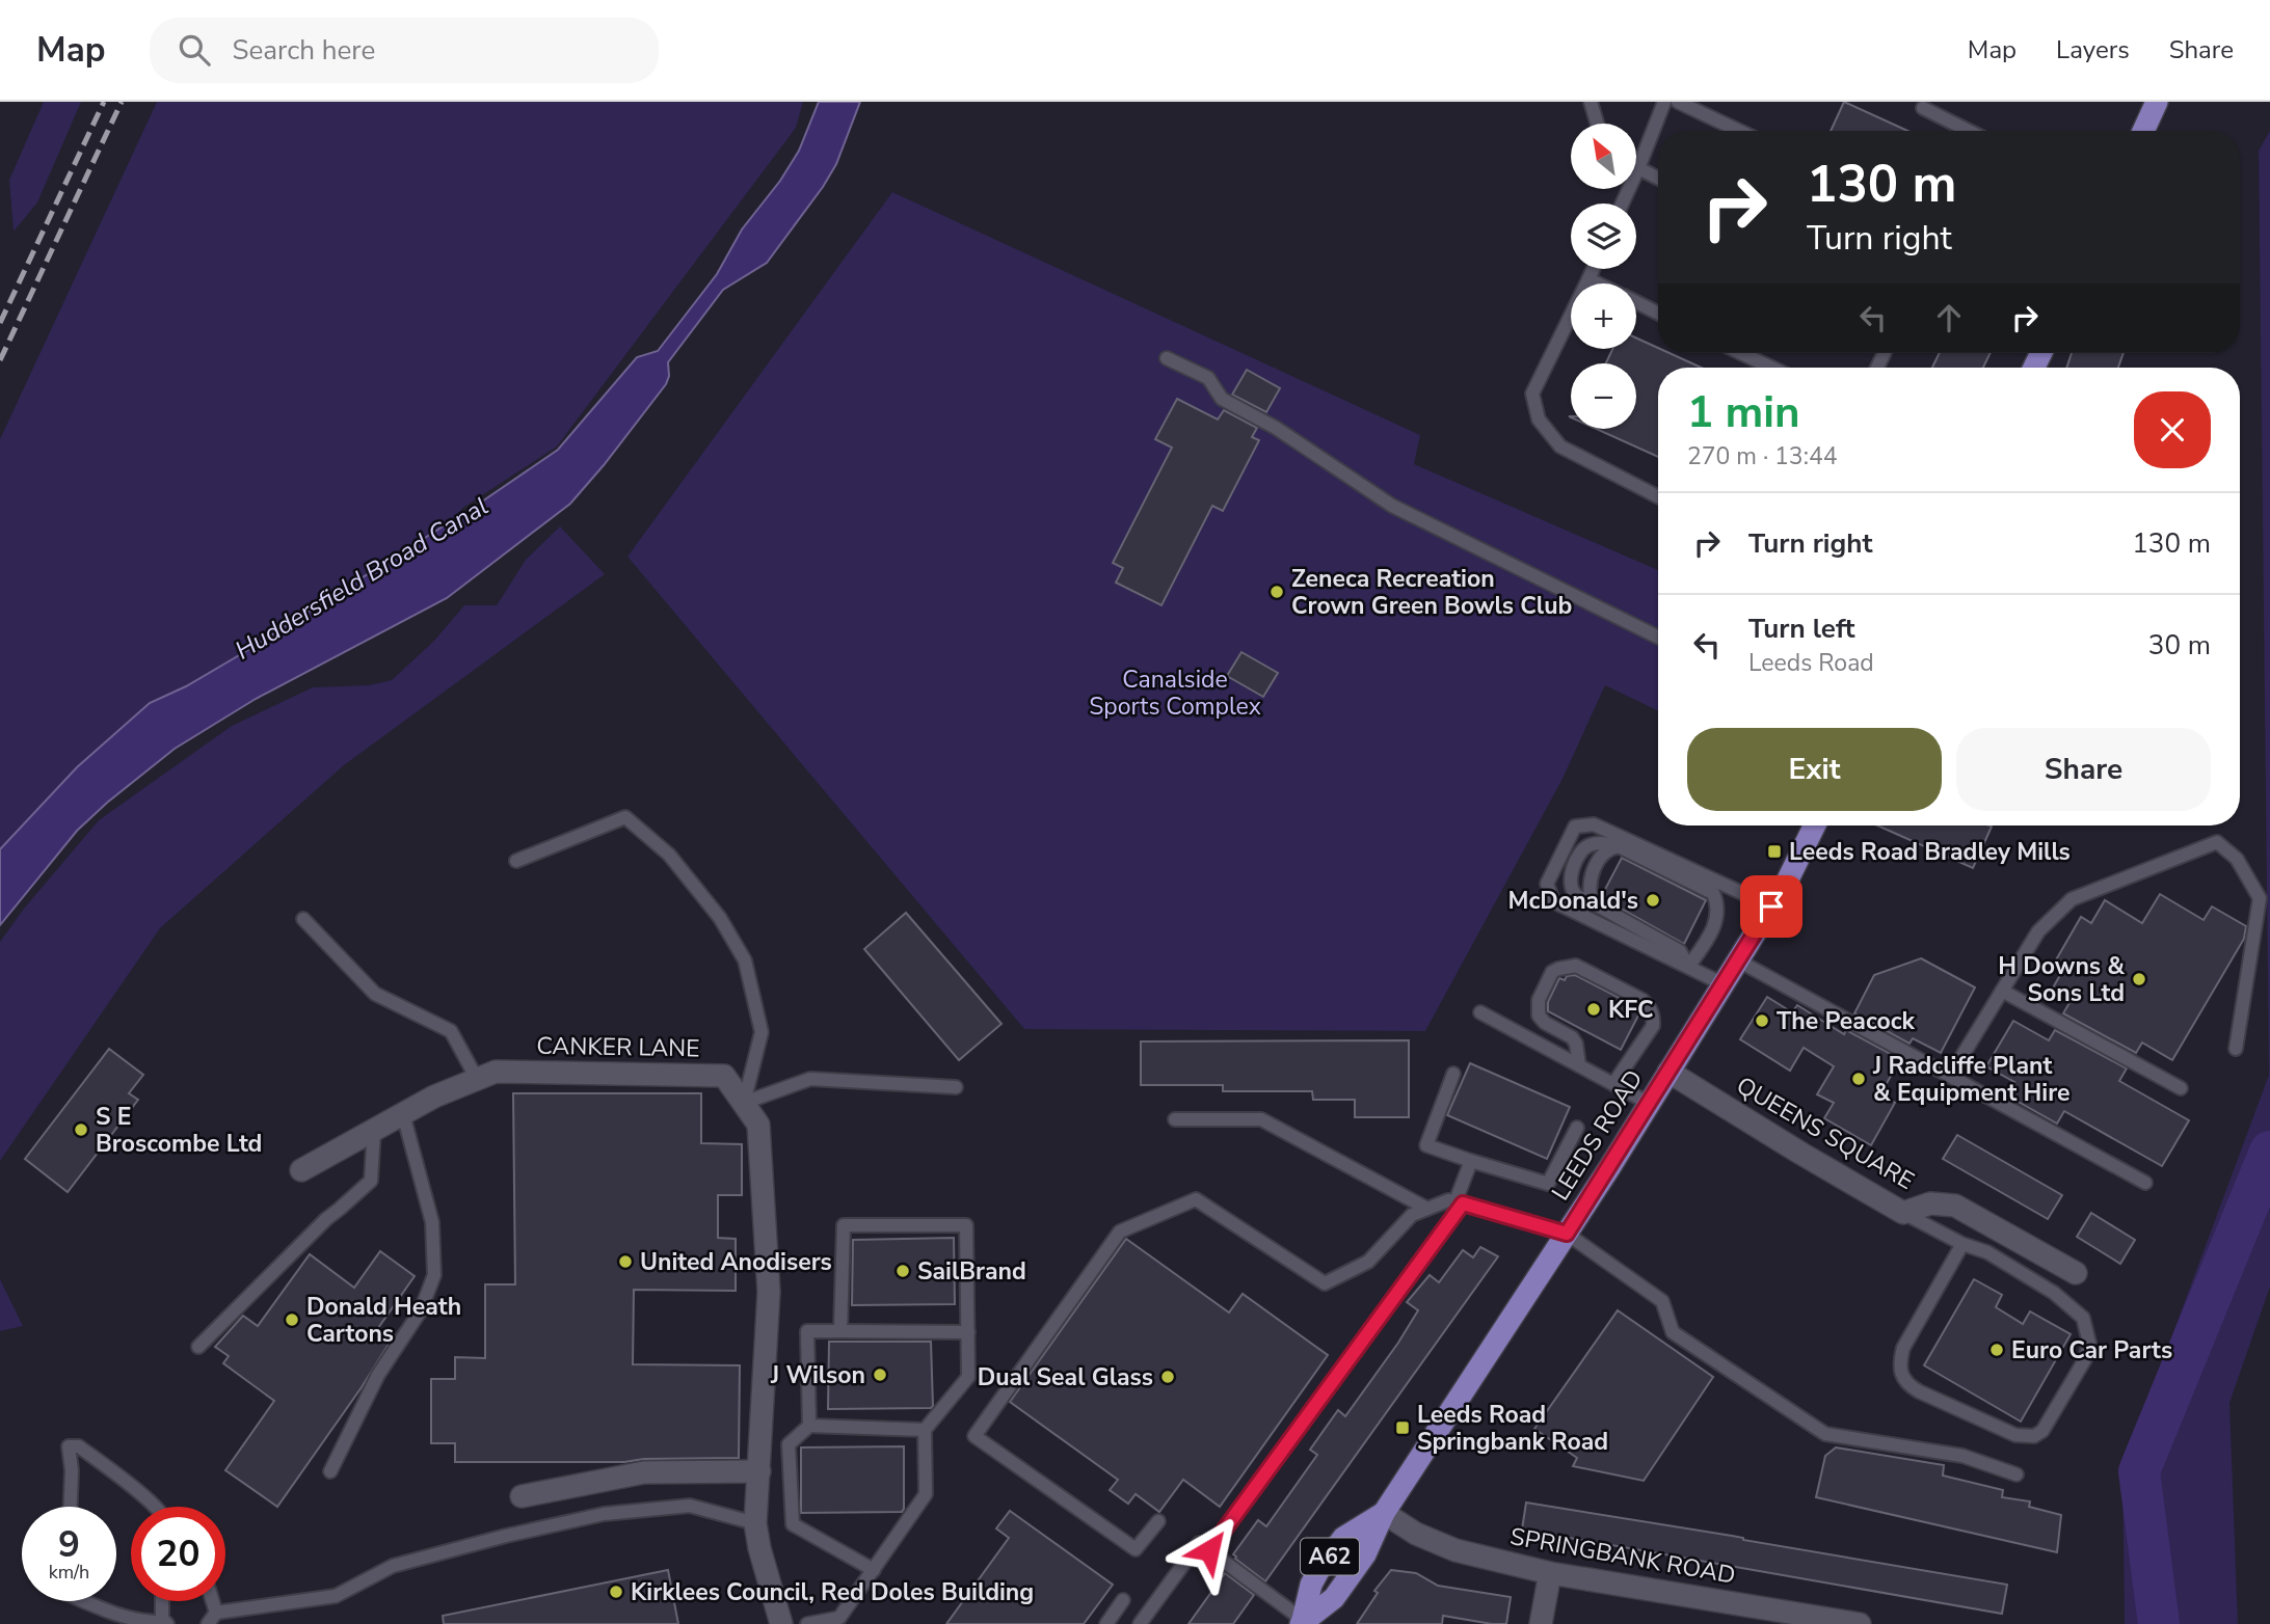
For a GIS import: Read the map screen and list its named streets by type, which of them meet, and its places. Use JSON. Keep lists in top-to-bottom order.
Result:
{
  "streets": {
    "main road": ["LEEDS ROAD", "A62"],
    "street": ["CANKER LANE", "QUEENS SQUARE", "SPRINGBANK ROAD"]
  },
  "crossings": [
    ["QUEENS SQUARE", "LEEDS ROAD"],
    ["LEEDS ROAD", "SPRINGBANK ROAD"]
  ],
  "water": ["Huddersfield Broad Canal"],
  "parks": ["Canalside Sports Complex"],
  "places": {
    "other": [
      "Zeneca Recreation Crown Green Bowls Club",
      "McDonald's",
      "H Downs & Sons Ltd",
      "KFC",
      "The Peacock",
      "J Radcliffe Plant & Equipment Hire",
      "S E Broscombe Ltd",
      "United Anodisers",
      "SailBrand",
      "Donald Heath Cartons",
      "Euro Car Parts",
      "J Wilson",
      "Dual Seal Glass",
      "Kirklees Council, Red Doles Building"
    ],
    "transit": ["Leeds Road Bradley Mills", "Leeds Road Springbank Road"]
  },
  "north": "top left",
  "page": {
    "header": "Map",
    "search": "Search here",
    "nav": ["Map", "Layers", "Share"],
    "map_buttons": ["+", "−"],
    "turn": ["130 m", "Turn right"],
    "heading": ["1 min", "270 m · 13:44"],
    "list": [
      {
        "name": "Turn right",
        "value": "130 m"
      },
      {
        "name": "Turn left",
        "note": "Leeds Road",
        "value": "30 m"
      }
    ],
    "buttons": ["Exit", "Share"],
    "speed": "9 km/h",
    "limit": "20"
  }
}
